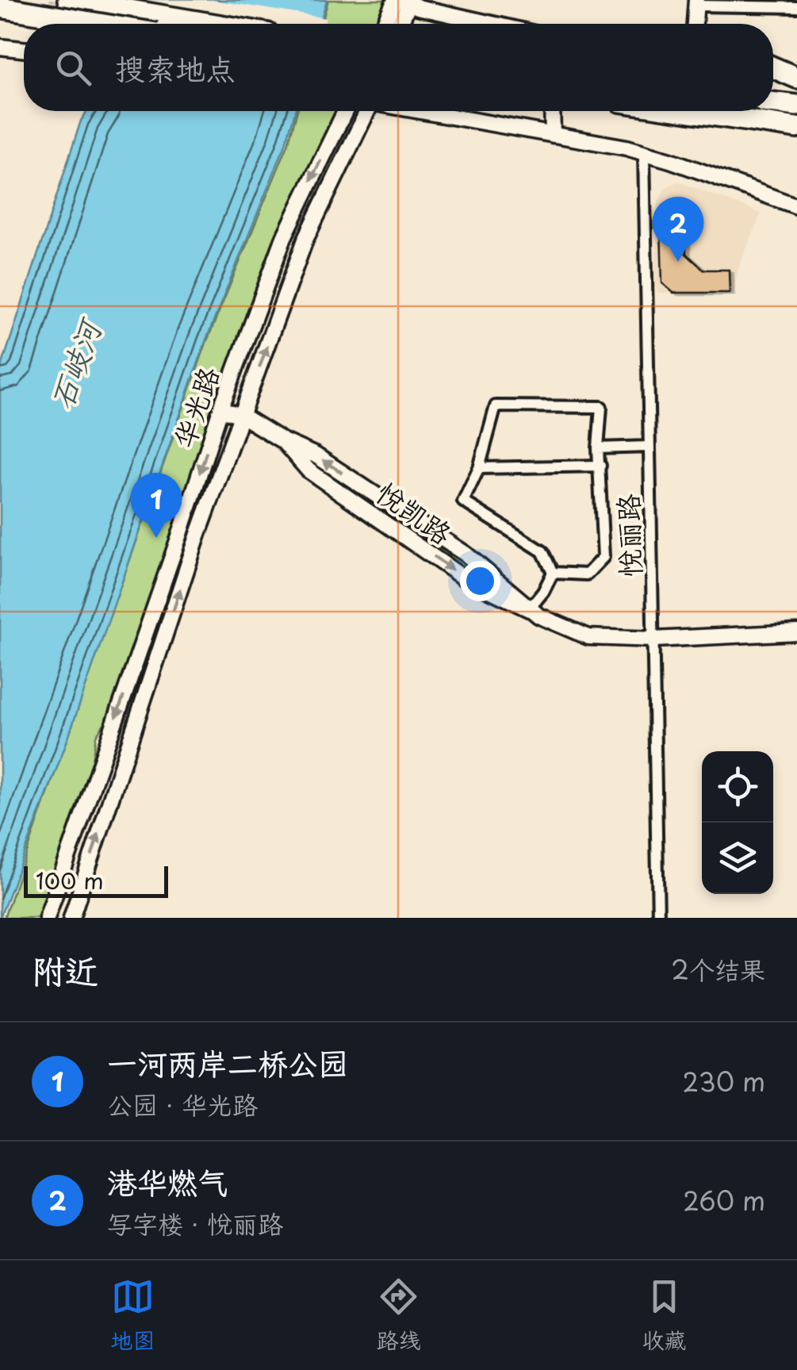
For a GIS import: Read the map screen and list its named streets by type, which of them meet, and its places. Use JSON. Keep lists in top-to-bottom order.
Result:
{
  "streets": {
    "main road": ["华光路", "悦凯路"],
    "street": ["悦丽路"]
  },
  "crossings": [
    ["华光路", "悦凯路"],
    ["悦凯路", "悦丽路"]
  ],
  "water": ["石岐河"],
  "scale_bar": "100 m",
  "page": {
    "search": "搜索地点",
    "pins": ["2", "1"],
    "scale": "100 m",
    "heading": ["附近", "2个结果"],
    "list": [
      {
        "mark": "1",
        "name": "一河两岸二桥公园",
        "note": "公园 · 华光路",
        "value": "230 m"
      },
      {
        "mark": "2",
        "name": "港华燃气",
        "note": "写字楼 · 悦丽路",
        "value": "260 m"
      }
    ],
    "nav": ["地图", "路线", "收藏"]
  }
}
